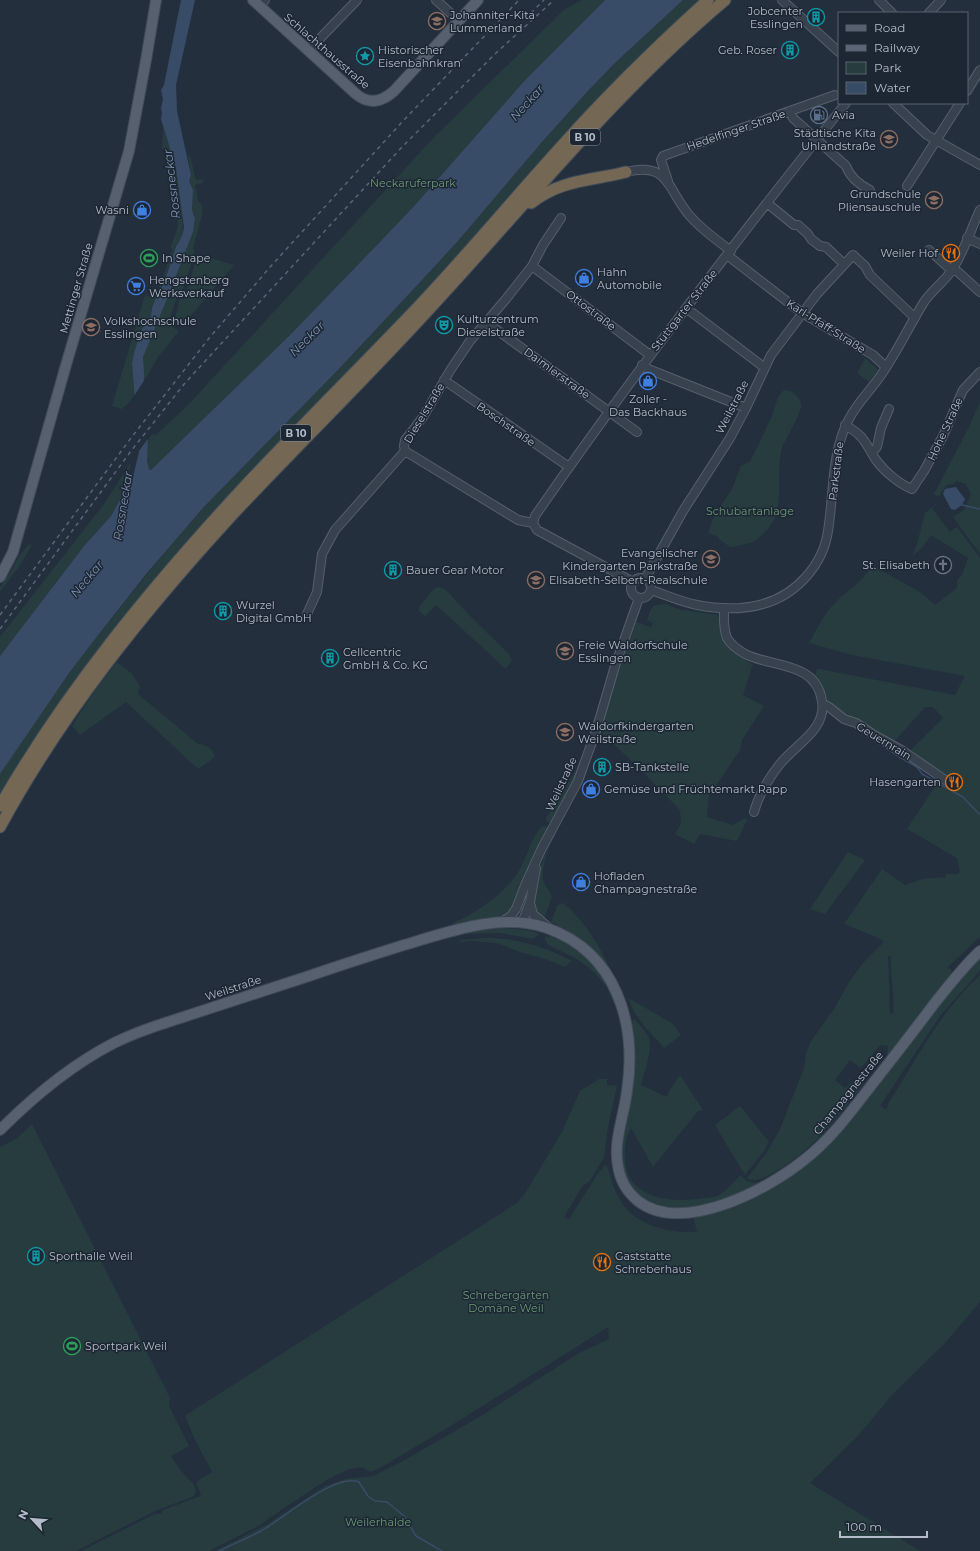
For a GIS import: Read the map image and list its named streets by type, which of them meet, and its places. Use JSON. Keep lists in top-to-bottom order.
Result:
{
  "streets": {
    "highway": ["B 10"],
    "main road": [
      "Schlachthausstraße",
      "Mettinger Straße",
      "Weilstraße",
      "Champagnestraße"
    ],
    "street": [
      "Hedelfinger Straße",
      "Ottostraße",
      "Stuttgarter Straße",
      "Karl-Pfaff-Straße",
      "Daimlerstraße",
      "Dieselstraße",
      "Boschstraße",
      "Hohe Straße",
      "Parkstraße",
      "Geuernrain"
    ]
  },
  "crossings": [
    ["Hedelfinger Straße", "Karl-Pfaff-Straße"],
    ["Ottostraße", "Stuttgarter Straße"],
    ["Ottostraße", "Dieselstraße"],
    ["Stuttgarter Straße", "Karl-Pfaff-Straße"],
    ["Stuttgarter Straße", "Daimlerstraße"],
    ["Stuttgarter Straße", "Boschstraße"],
    ["Karl-Pfaff-Straße", "Weilstraße"],
    ["Karl-Pfaff-Straße", "Parkstraße"],
    ["Daimlerstraße", "Dieselstraße"],
    ["Weilstraße", "Parkstraße"],
    ["Weilstraße", "Champagnestraße"],
    ["Dieselstraße", "Boschstraße"]
  ],
  "water": ["Neckar", "Rossneckar"],
  "parks": [
    "Neckaruferpark",
    "Schubartanlage",
    "Schrebergärten Domäne Weil",
    "Weilerhalde"
  ],
  "places": {
    "building": [
      "Jobcenter Esslingen",
      "Geb. Roser",
      "Bauer Gear Motor",
      "Wurzel Digital GmbH",
      "Cellcentric GmbH & Co. KG",
      "SB-Tankstelle",
      "Sporthalle Weil"
    ],
    "school or university": [
      "Johanniter-Kita Lummerland",
      "Städtische Kita Uhlandstraße",
      "Grundschule Pliensauschule",
      "Volkshochschule Esslingen",
      "Evangelischer Kindergarten Parkstraße",
      "Elisabeth-Selbert-Realschule",
      "Freie Waldorfschule Esslingen",
      "Waldorfkindergarten Weilstraße"
    ],
    "place": ["Historischer Eisenbahnkran"],
    "fuel station": ["Avia"],
    "shop": [
      "Wasni",
      "Hahn Automobile",
      "Zoller - Das Backhaus",
      "Gemüse und Früchtemarkt Rapp",
      "Hofladen Champagnestraße"
    ],
    "restaurant": ["Weiler Hof", "Hasengarten", "Gaststatte Schreberhaus"],
    "sports": ["In Shape", "Sportpark Weil"],
    "supermarket": ["Hengstenberg Werksverkauf"],
    "theatre": ["Kulturzentrum Dieselstraße"],
    "church": ["St. Elisabeth"]
  },
  "legend": [
    "Road",
    "Railway",
    "Park",
    "Water"
  ],
  "scale_bar": "100 m",
  "north": "top left"
}
